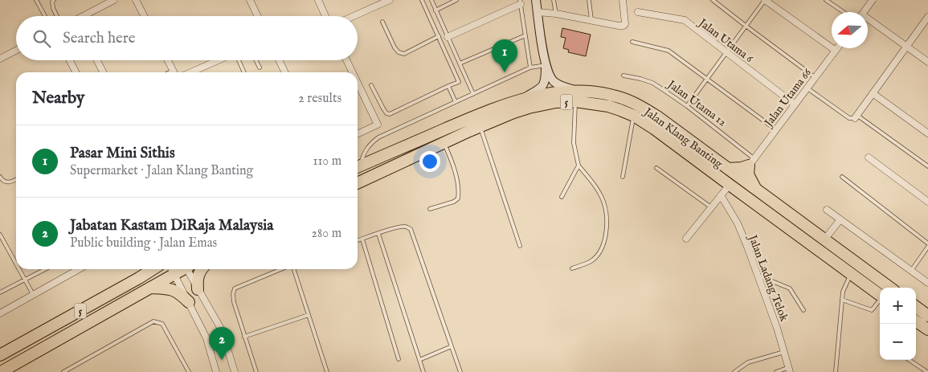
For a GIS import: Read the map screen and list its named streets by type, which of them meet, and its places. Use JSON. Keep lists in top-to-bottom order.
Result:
{
  "streets": {
    "highway": ["5", "Jalan Klang Banting"],
    "street": ["Jalan Utama 6", "Jalan Utama 66", "Jalan Ladang Telok"],
    "lane": ["Jalan Utama 12"]
  },
  "crossings": [
    ["Jalan Utama 6", "Jalan Utama 66"],
    ["Jalan Utama 66", "Jalan Utama 12"],
    ["Jalan Utama 66", "Jalan Klang Banting"]
  ],
  "north": "left",
  "page": {
    "search": "Search here",
    "pins": ["1", "2"],
    "heading": ["Nearby", "2 results"],
    "list": [
      {
        "mark": "1",
        "name": "Pasar Mini Sithis",
        "note": "Supermarket · Jalan Klang Banting",
        "value": "110 m"
      },
      {
        "mark": "2",
        "name": "Jabatan Kastam DiRaja Malaysia",
        "note": "Public building · Jalan Emas",
        "value": "280 m"
      }
    ],
    "map_buttons": ["+", "−"]
  }
}
